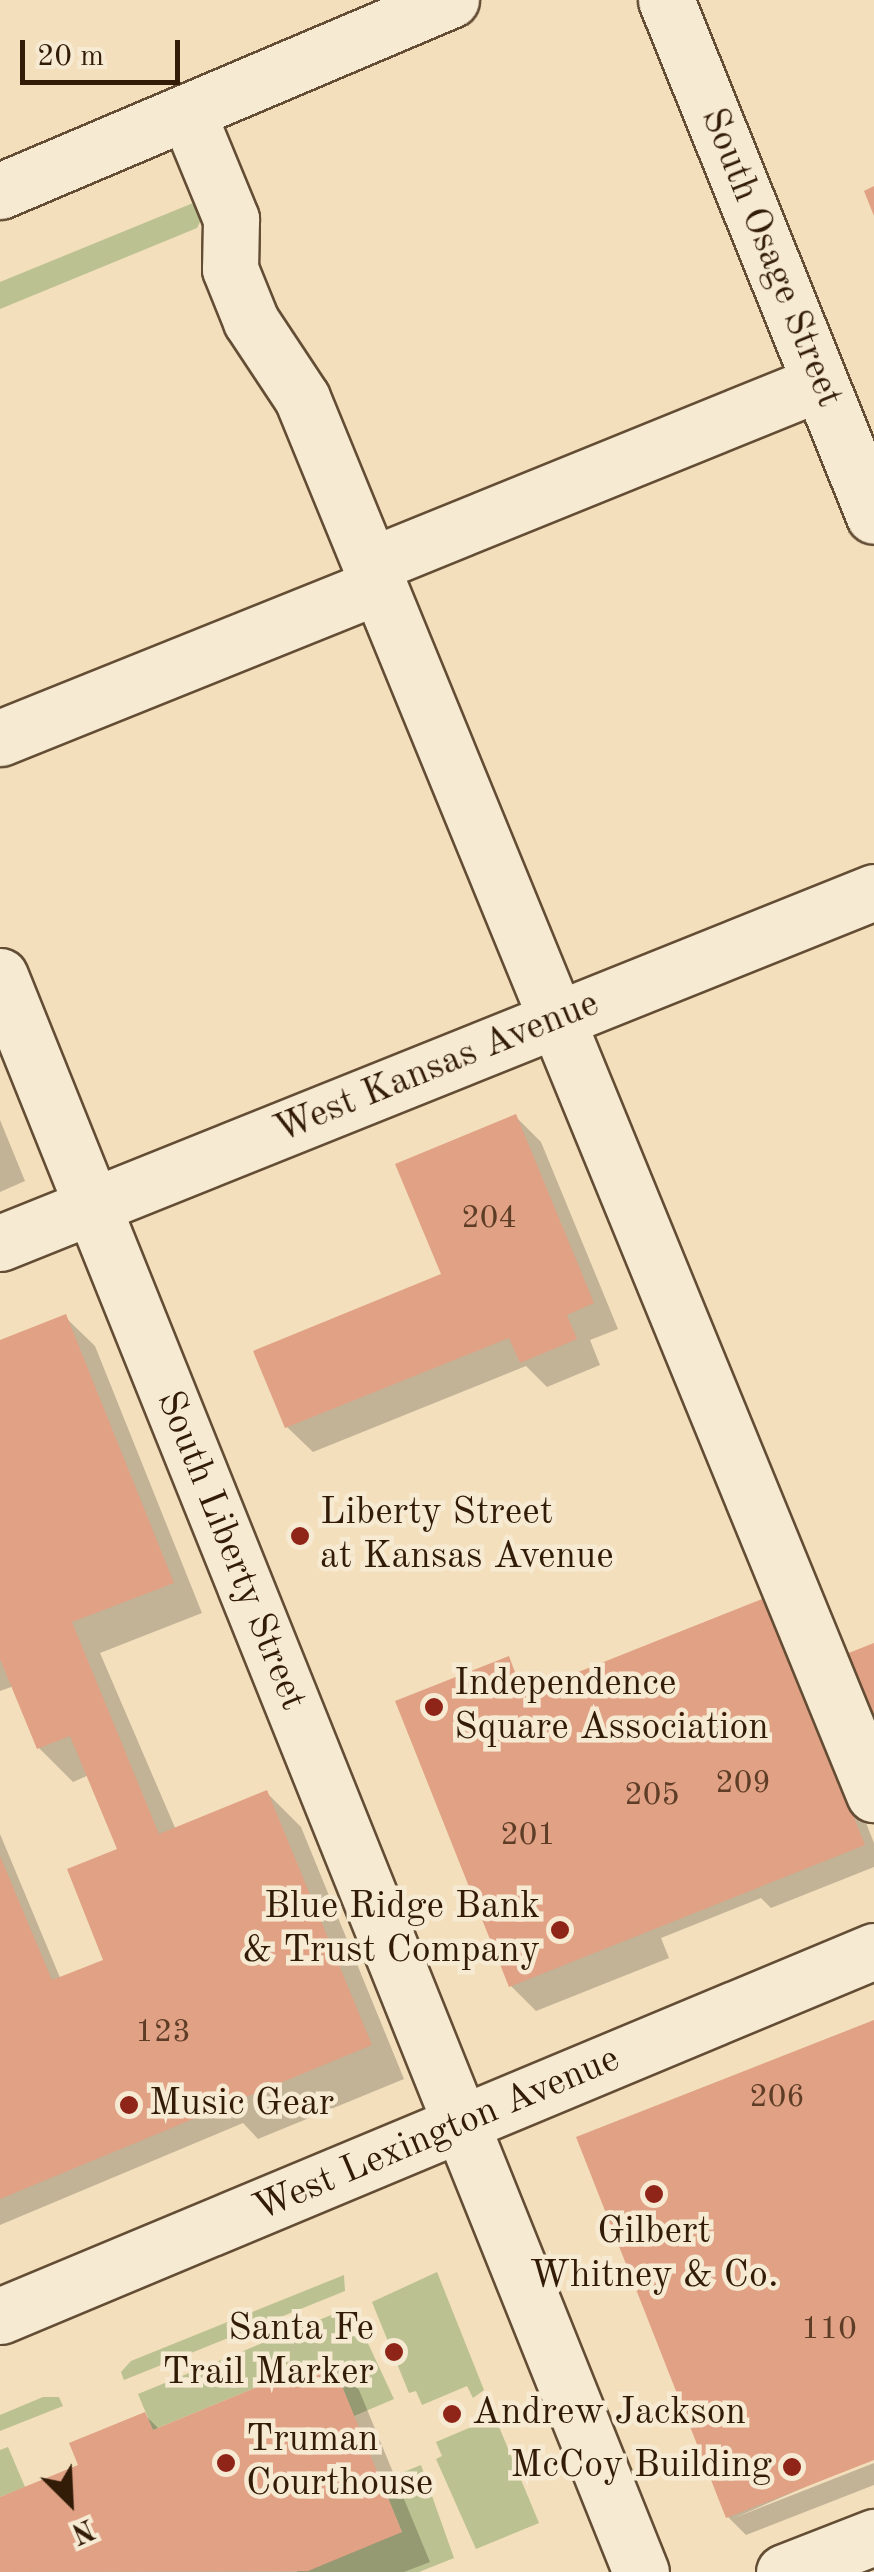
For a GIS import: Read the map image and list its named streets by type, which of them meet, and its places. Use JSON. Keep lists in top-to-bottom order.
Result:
{
  "streets": {
    "street": [
      "South Osage Street",
      "West Kansas Avenue",
      "South Liberty Street",
      "West Lexington Avenue"
    ]
  },
  "crossings": [
    ["West Kansas Avenue", "South Liberty Street"],
    ["South Liberty Street", "West Lexington Avenue"]
  ],
  "places": [
    "Liberty Street at Kansas Avenue",
    "Independence Square Association",
    "Blue Ridge Bank & Trust Company",
    "Music Gear",
    "Gilbert Whitney & Co.",
    "Santa Fe Trail Marker",
    "Andrew Jackson",
    "Truman Courthouse",
    "McCoy Building"
  ],
  "house_numbers": [
    "204",
    "209",
    "205",
    "201",
    "123",
    "206",
    "110"
  ],
  "scale_bar": "20 m",
  "north": "bottom right"
}
